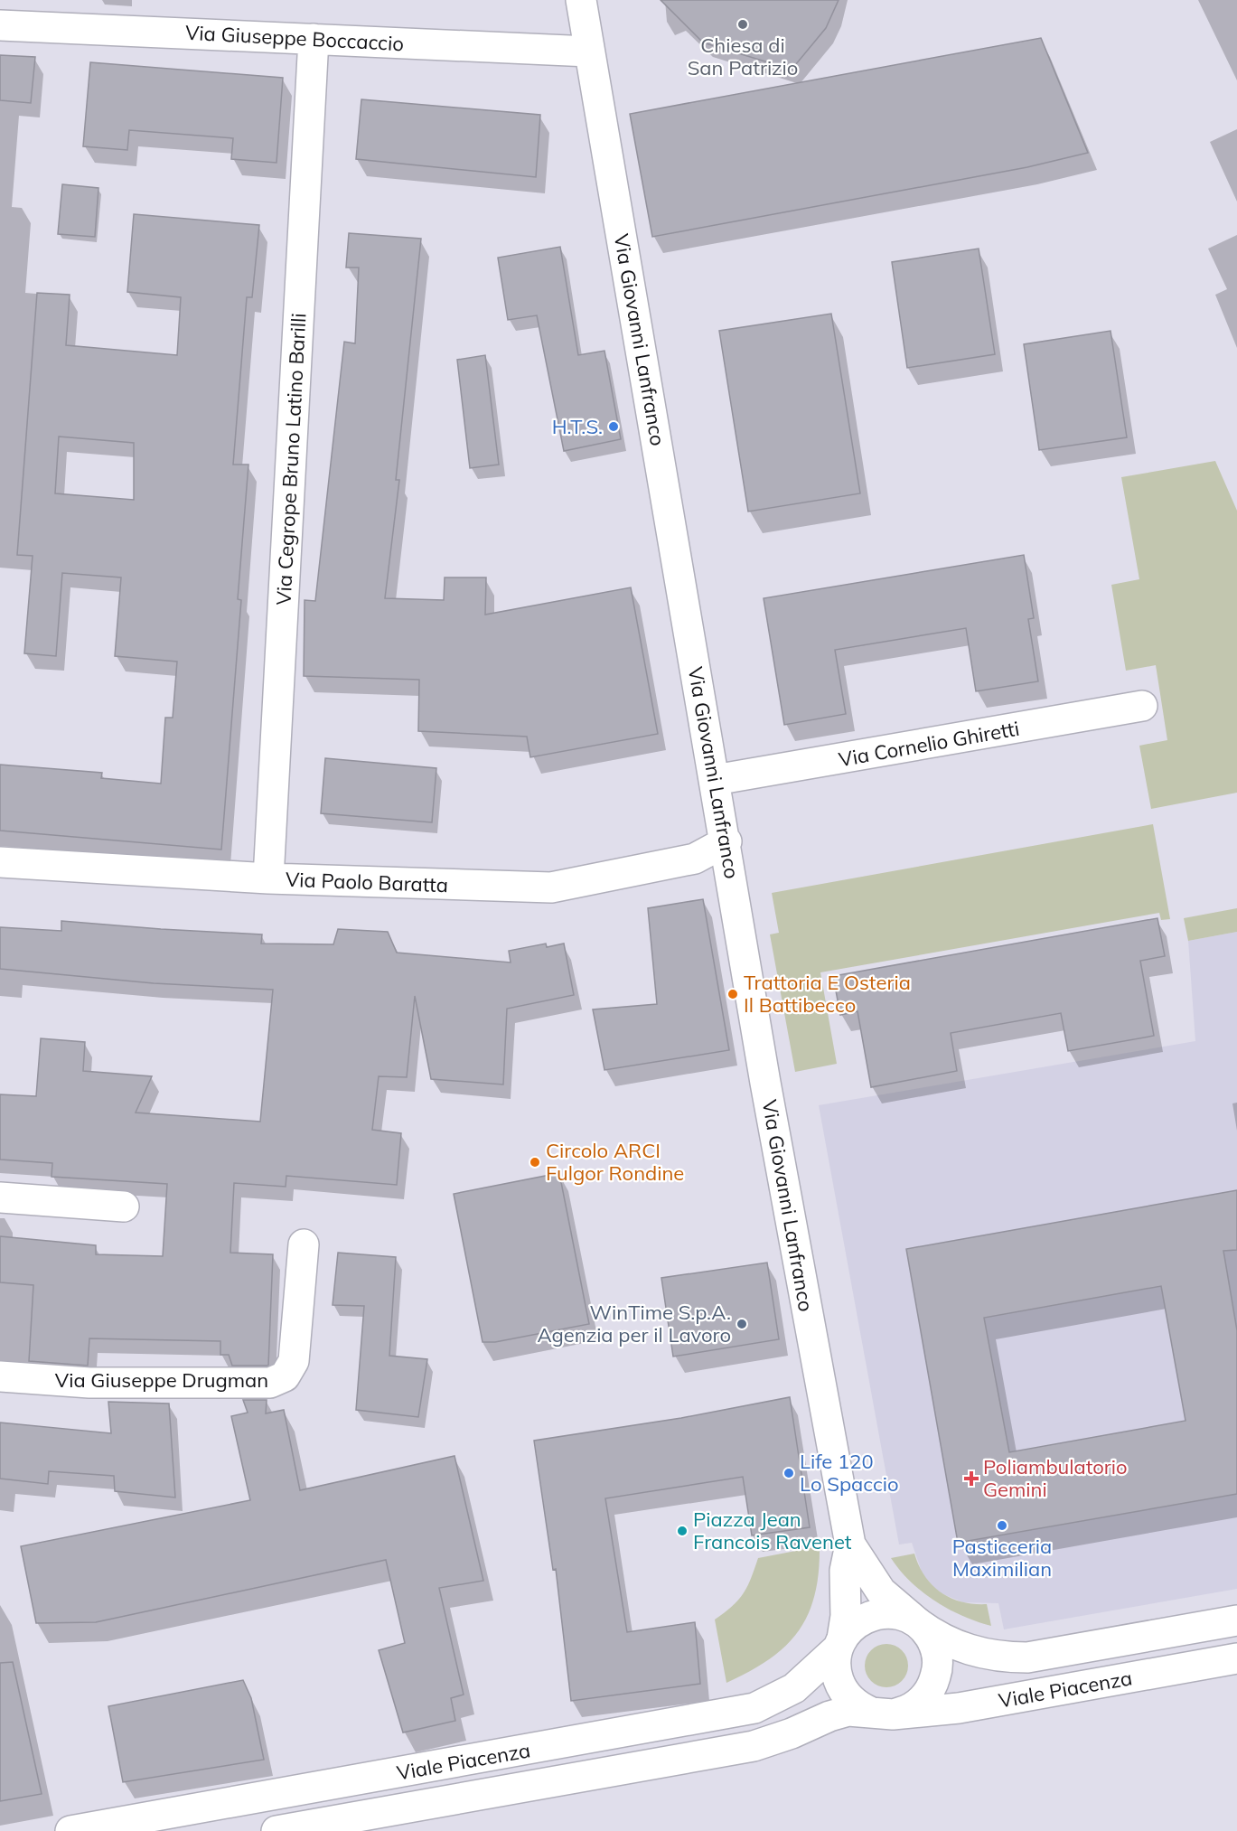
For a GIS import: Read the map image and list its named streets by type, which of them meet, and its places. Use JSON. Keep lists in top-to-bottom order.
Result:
{
  "streets": {
    "street": [
      "Via Giuseppe Boccaccio",
      "Via Giovanni Lanfranco",
      "Via Cegrope Bruno Latino Barilli",
      "Via Cornelio Ghiretti",
      "Via Paolo Baratta",
      "Via Giuseppe Drugman",
      "Viale Piacenza"
    ]
  },
  "crossings": [
    ["Via Giuseppe Boccaccio", "Via Giovanni Lanfranco"],
    ["Via Giuseppe Boccaccio", "Via Cegrope Bruno Latino Barilli"],
    ["Via Giovanni Lanfranco", "Via Cornelio Ghiretti"],
    ["Via Giovanni Lanfranco", "Via Paolo Baratta"],
    ["Via Giovanni Lanfranco", "Viale Piacenza"],
    ["Via Cegrope Bruno Latino Barilli", "Via Paolo Baratta"]
  ],
  "places": {
    "other": [
      "Chiesa di San Patrizio",
      "H.T.S.",
      "Trattoria E Osteria Il Battibecco",
      "Circolo ARCI Fulgor Rondine",
      "WinTime S.p.A. Agenzia per il Lavoro",
      "Life 120 Lo Spaccio",
      "Pasticceria Maximilian",
      "Piazza Jean Francois Ravenet"
    ],
    "health": ["Poliambulatorio Gemini"]
  }
}
